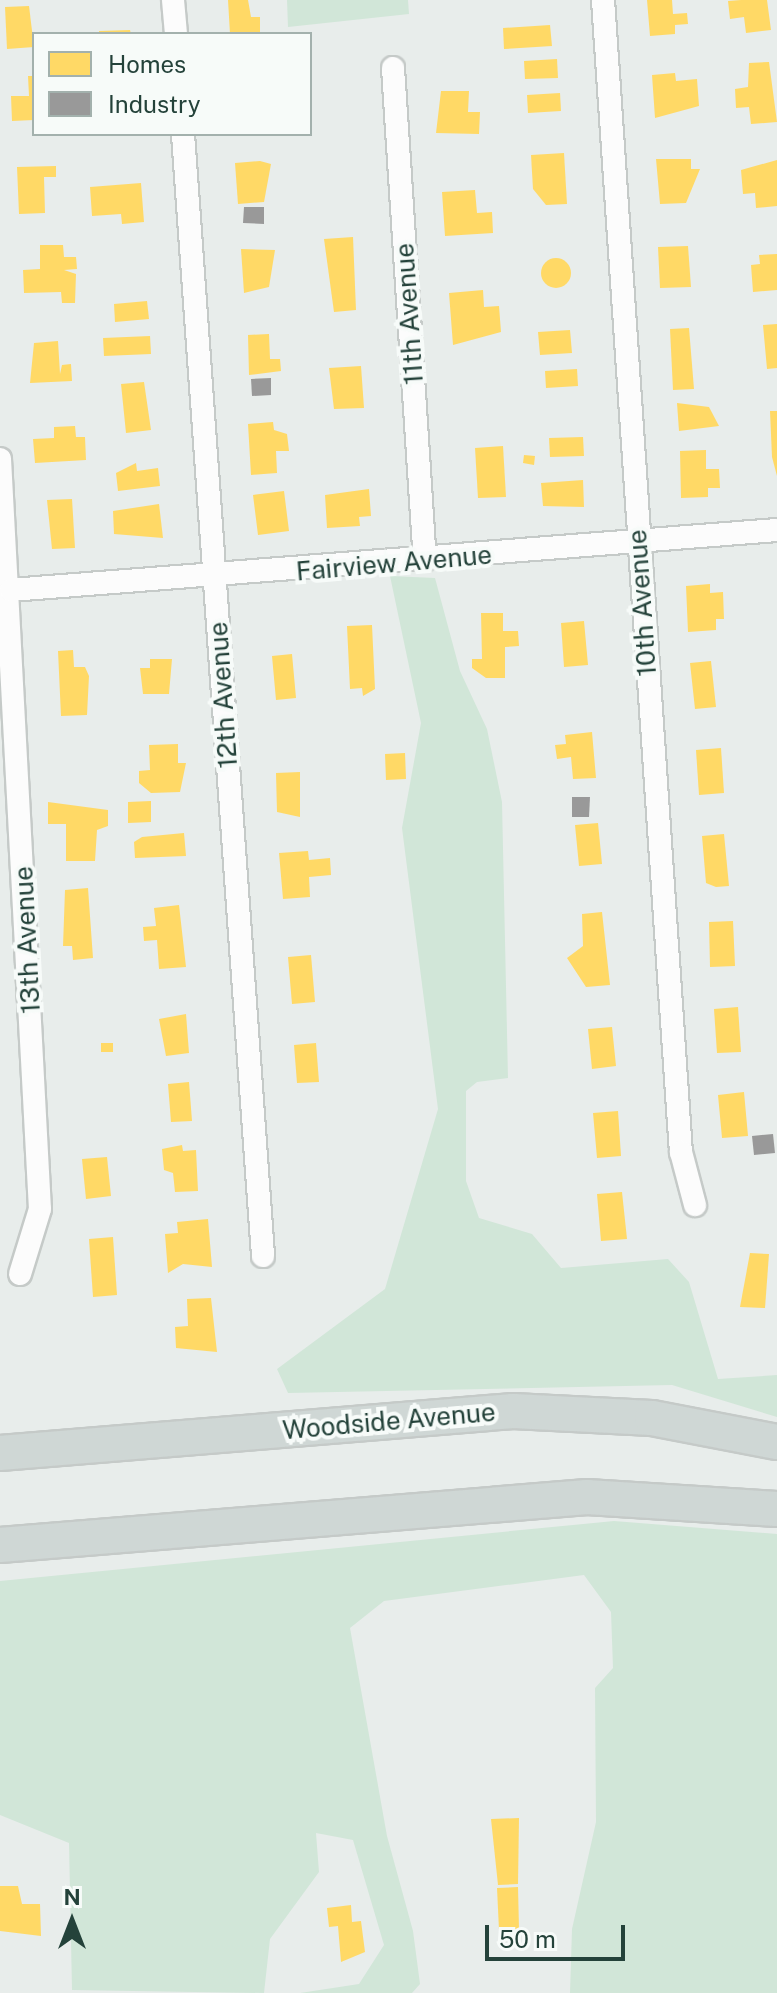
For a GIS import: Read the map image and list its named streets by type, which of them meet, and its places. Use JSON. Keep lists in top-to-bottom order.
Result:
{
  "streets": {
    "main road": ["Woodside Avenue"],
    "street": [
      "11th Avenue",
      "Fairview Avenue",
      "10th Avenue",
      "12th Avenue",
      "13th Avenue"
    ]
  },
  "crossings": [
    ["11th Avenue", "Fairview Avenue"],
    ["Fairview Avenue", "10th Avenue"],
    ["Fairview Avenue", "12th Avenue"],
    ["Fairview Avenue", "13th Avenue"]
  ],
  "legend": ["Homes", "Industry"],
  "scale_bar": "50 m",
  "north": "top"
}
